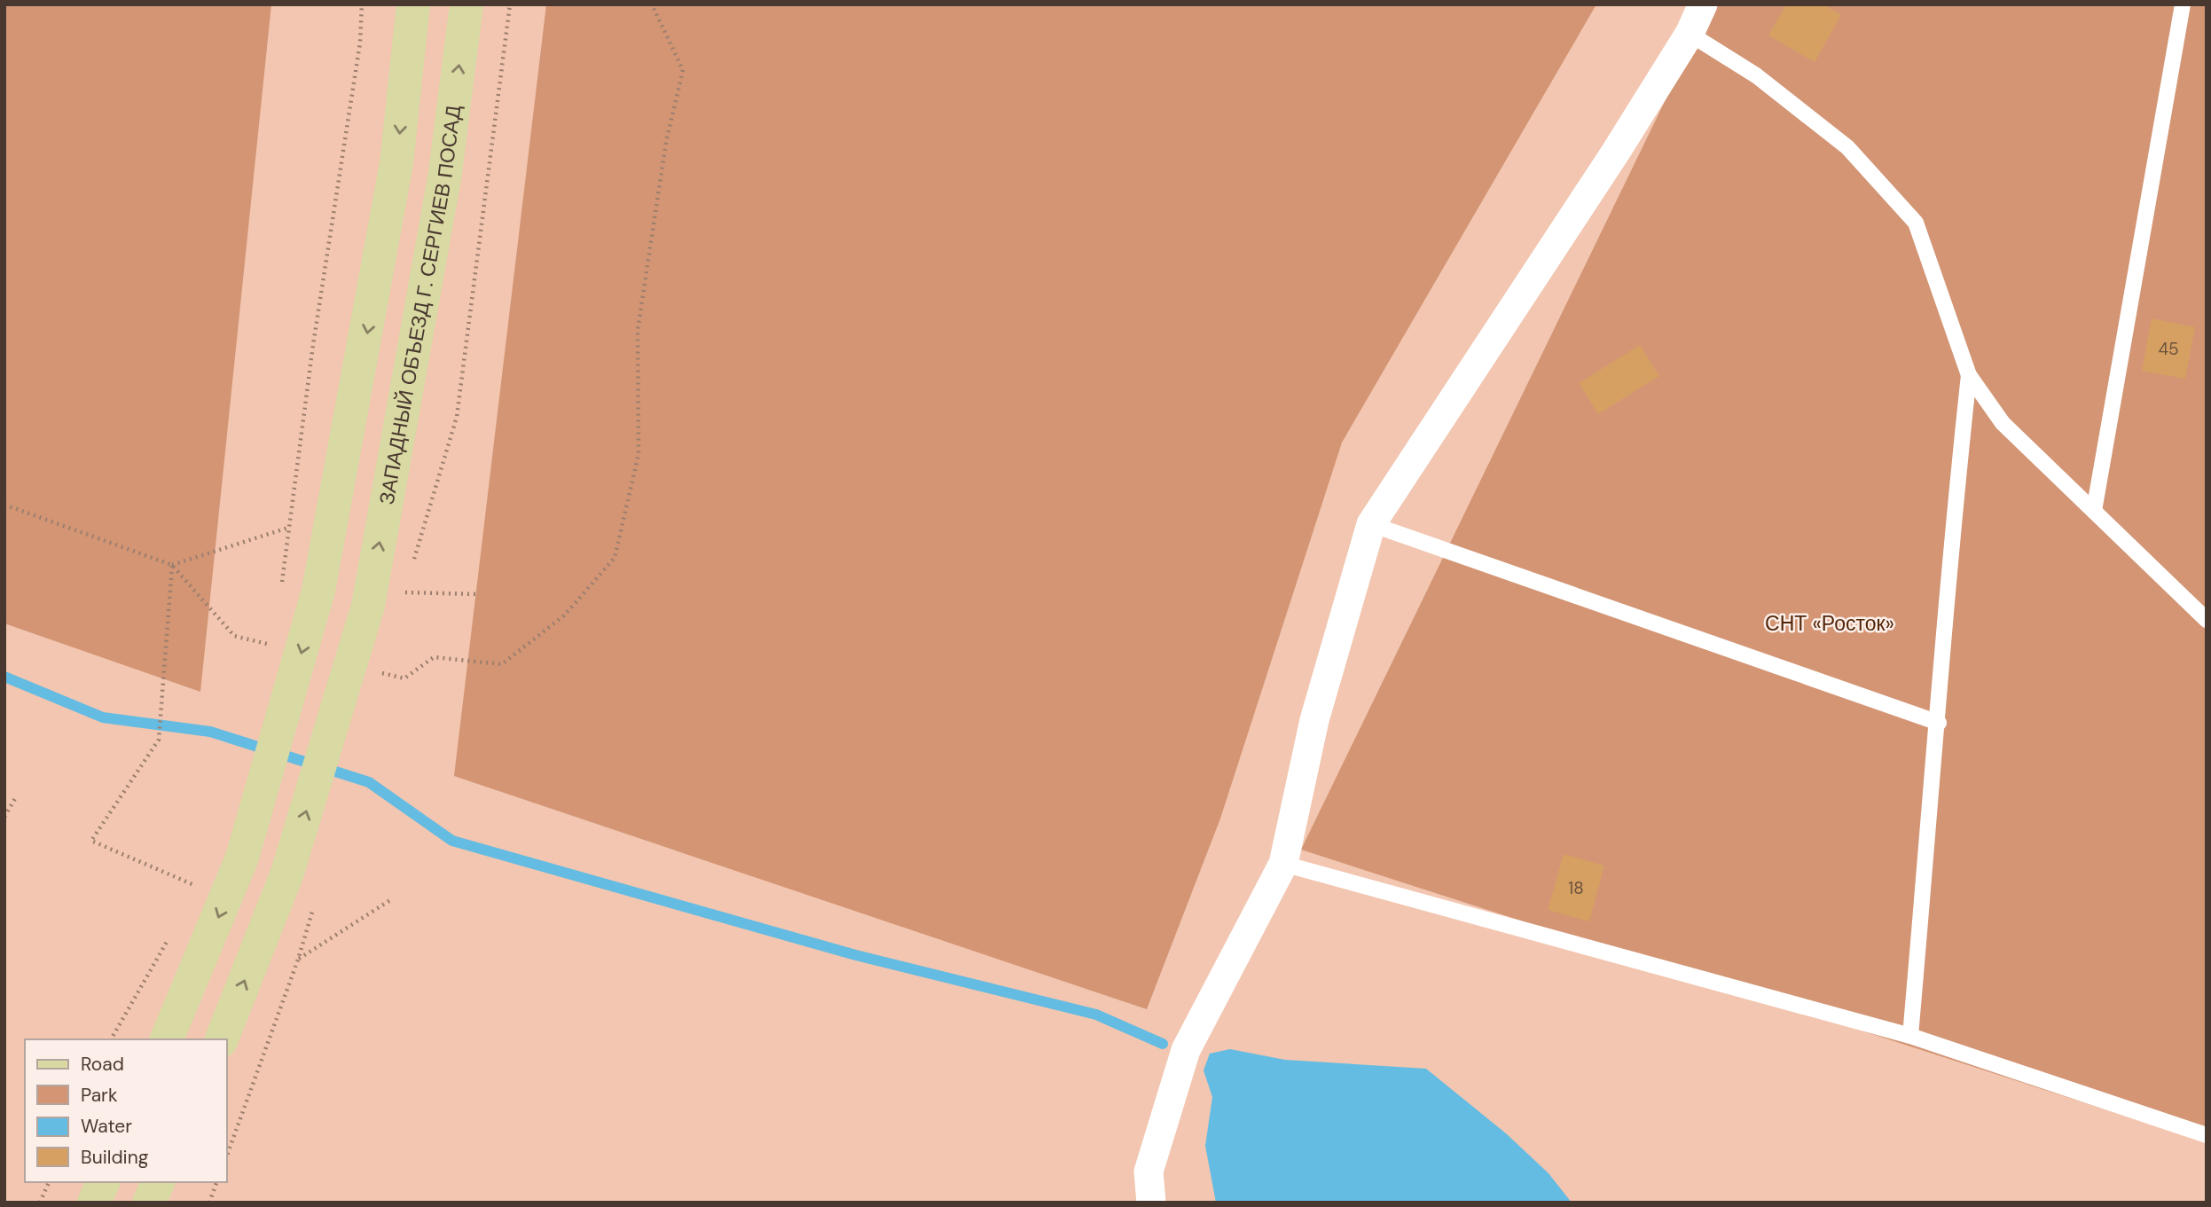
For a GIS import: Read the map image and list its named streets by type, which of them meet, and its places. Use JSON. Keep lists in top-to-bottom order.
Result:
{
  "streets": {
    "main road": ["ЗАПАДНЫЙ ОБЪЕЗД Г. СЕРГИЕВ ПОСАД"]
  },
  "parks": ["СНТ «Росток»"],
  "house_numbers": ["45", "18"],
  "legend": [
    "Road",
    "Park",
    "Water",
    "Building"
  ]
}
